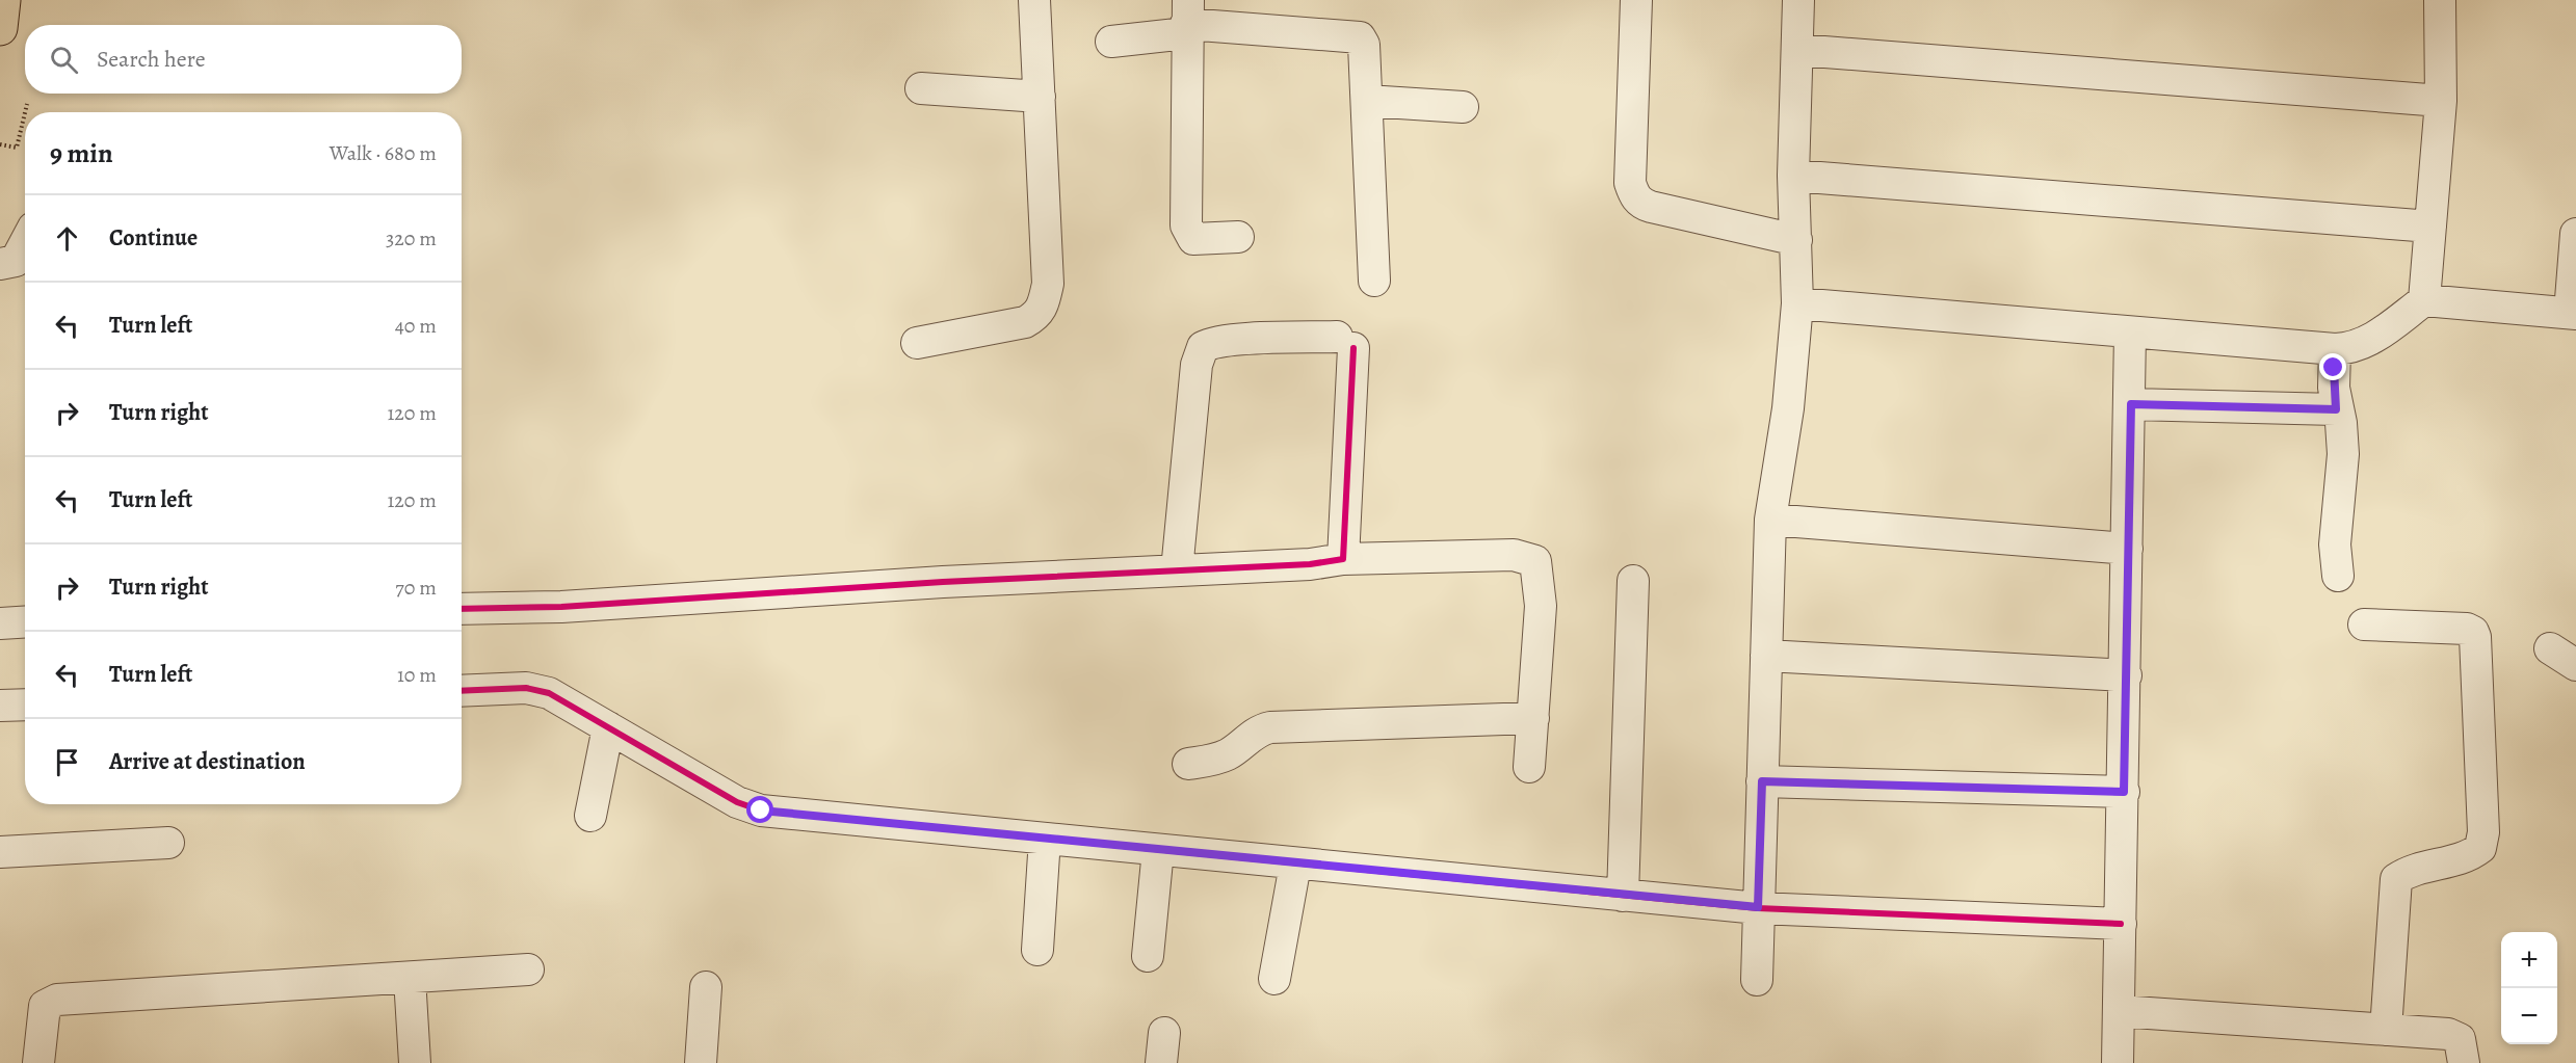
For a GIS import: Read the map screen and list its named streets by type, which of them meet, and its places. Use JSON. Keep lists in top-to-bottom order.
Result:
{
  "page": {
    "search": "Search here",
    "heading": ["9 min", "Walk · 680 m"],
    "list": [
      ["Continue", "320 m"],
      ["Turn left", "40 m"],
      ["Turn right", "120 m"],
      ["Turn left", "120 m"],
      ["Turn right", "70 m"],
      ["Turn left", "10 m"],
      "Arrive at destination"
    ],
    "map_buttons": ["+", "−"]
  }
}
